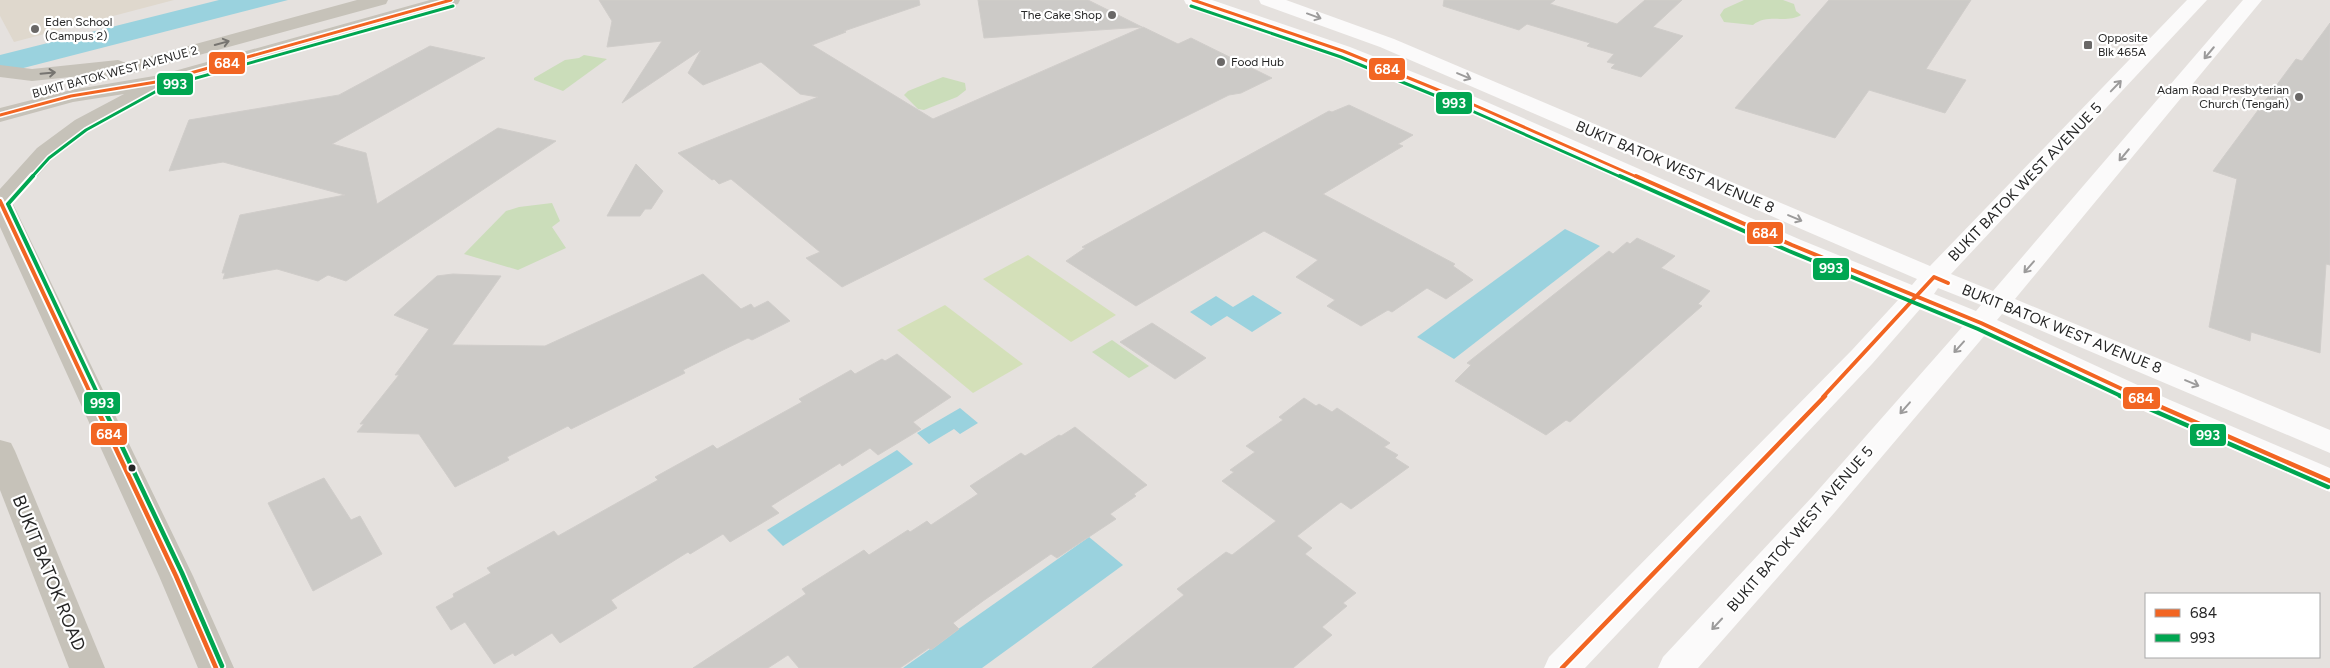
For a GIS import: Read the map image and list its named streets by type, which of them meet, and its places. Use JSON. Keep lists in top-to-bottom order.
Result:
{
  "streets": {
    "main road": ["BUKIT BATOK WEST AVENUE 2", "BUKIT BATOK ROAD"],
    "street": ["BUKIT BATOK WEST AVENUE 8", "BUKIT BATOK WEST AVENUE 5"]
  },
  "crossings": [
    ["BUKIT BATOK WEST AVENUE 8", "BUKIT BATOK WEST AVENUE 5"]
  ],
  "places": {
    "other": [
      "The Cake Shop",
      "Eden School (Campus 2)",
      "Food Hub",
      "Adam Road Presbyterian Church (Tengah)"
    ],
    "transit": ["Opposite Blk 465A"]
  },
  "lines": ["transit line 684", "transit line 993"],
  "legend": ["684", "993"]
}
